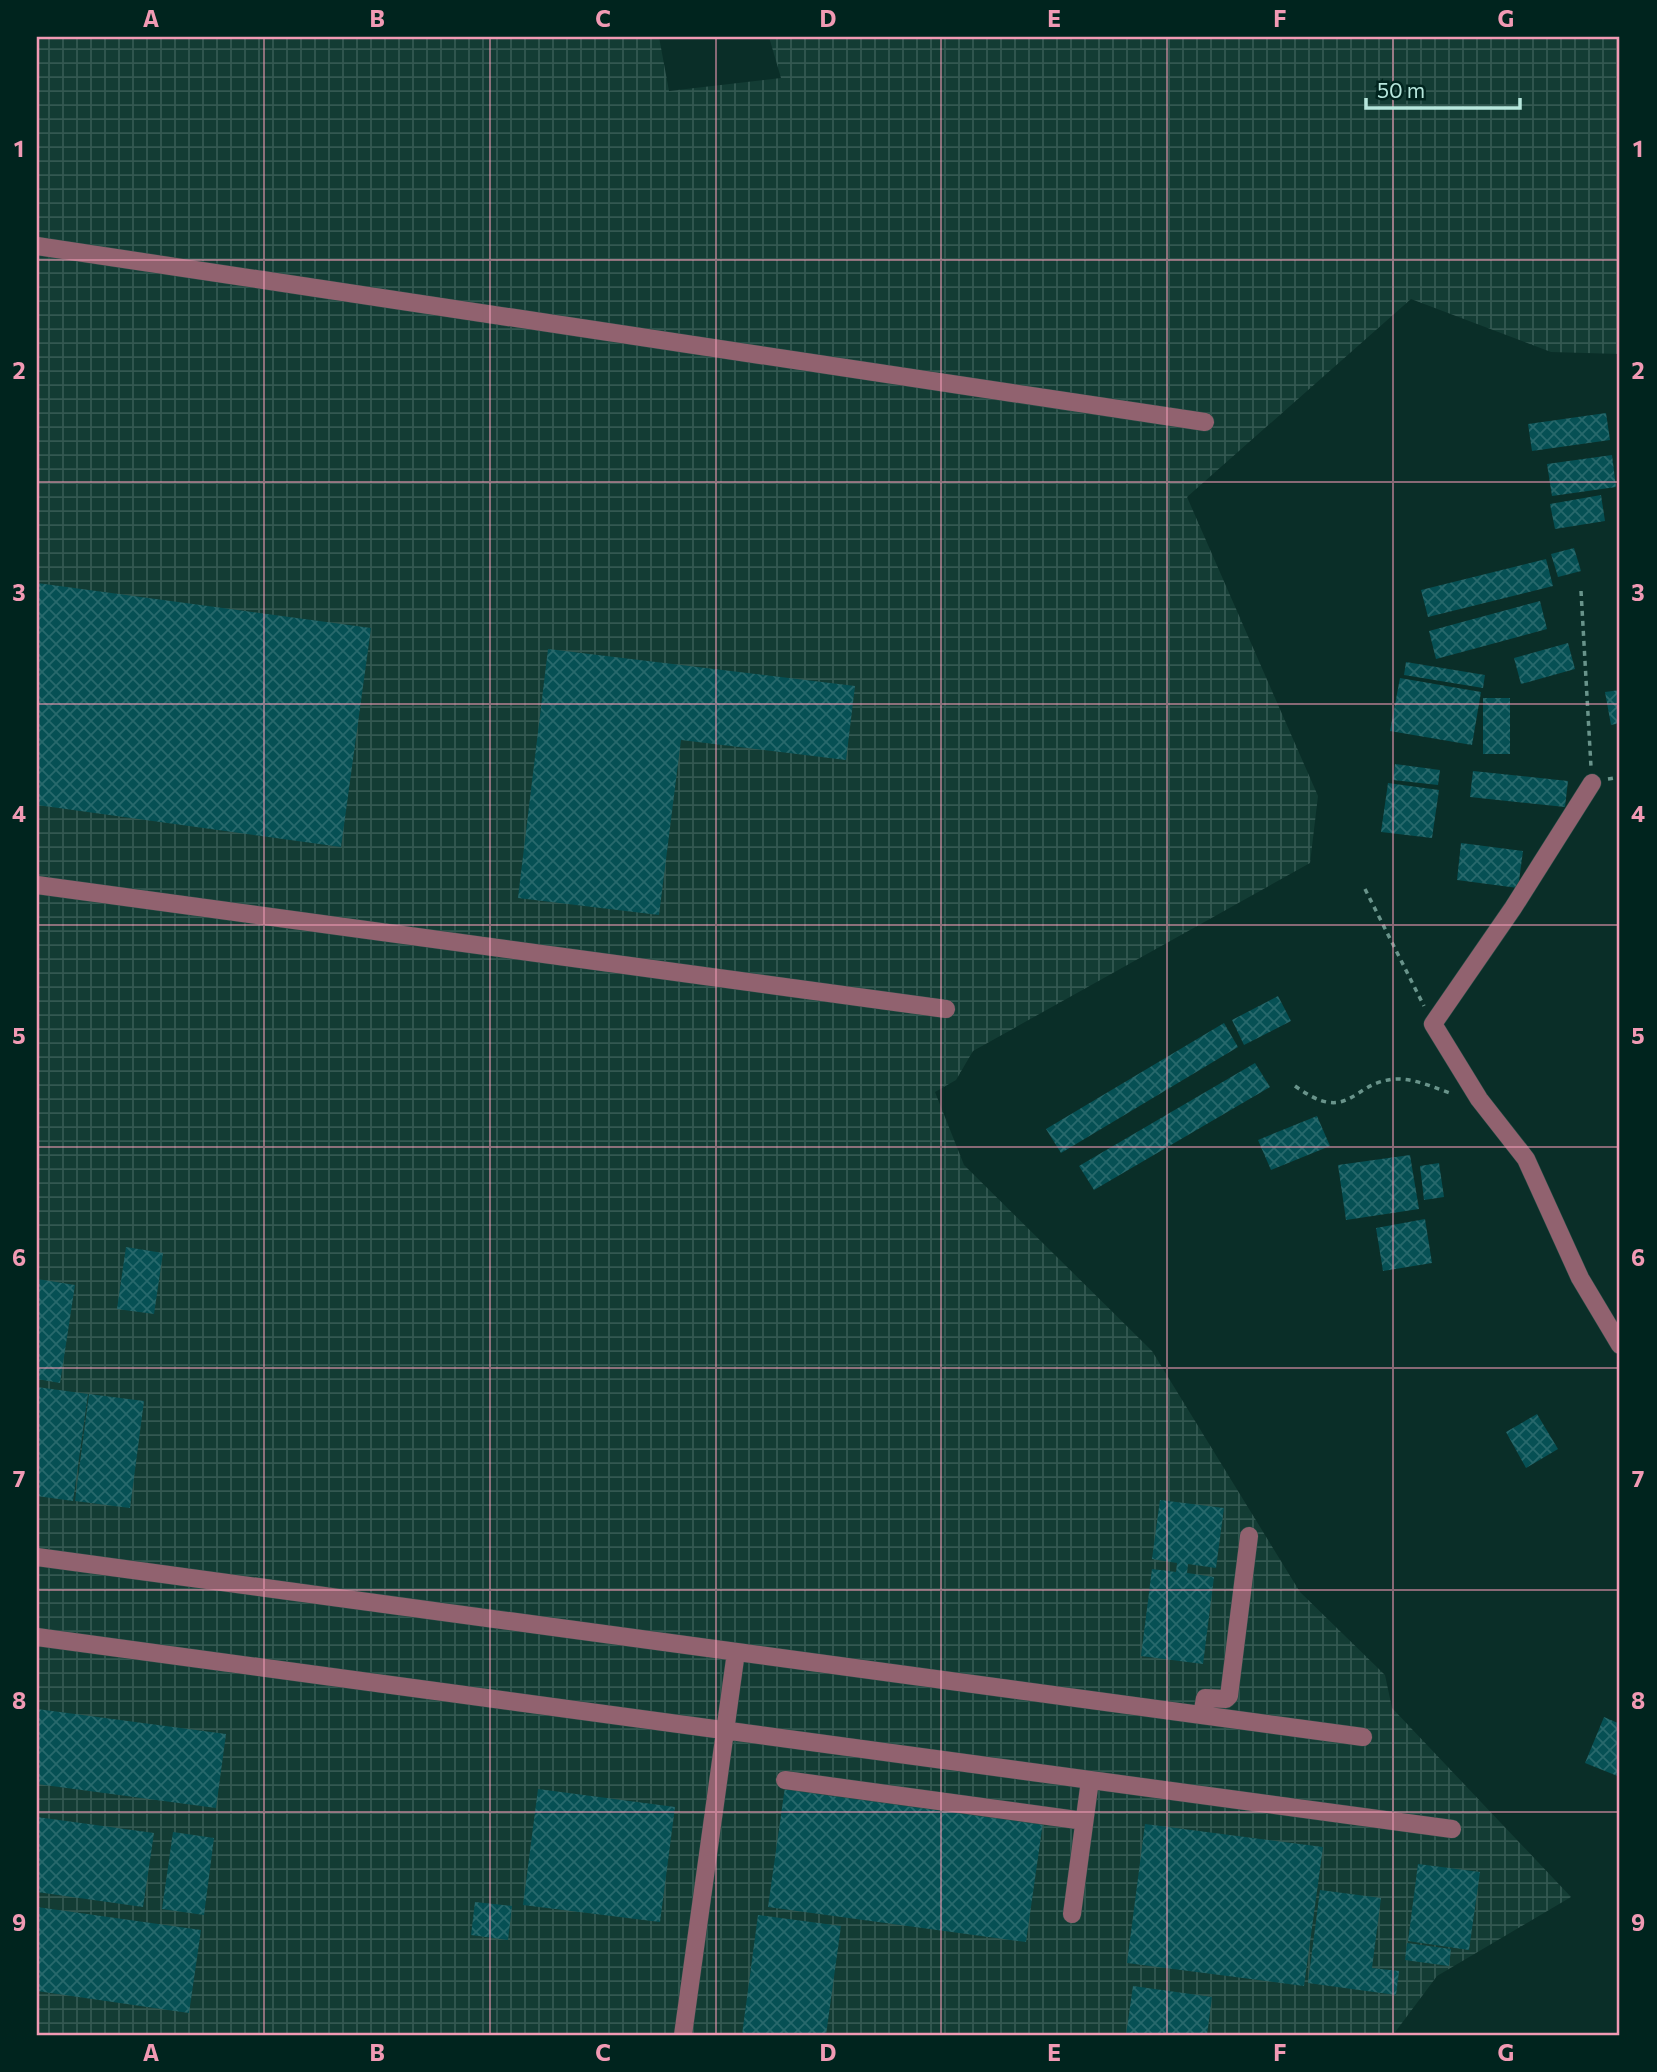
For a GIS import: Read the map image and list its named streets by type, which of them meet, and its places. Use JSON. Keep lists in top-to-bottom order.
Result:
{
  "scale_bar": "50 m",
  "grid": {
    "columns": [
      "A",
      "B",
      "C",
      "D",
      "E",
      "F",
      "G"
    ],
    "rows": [
      "1",
      "2",
      "3",
      "4",
      "5",
      "6",
      "7",
      "8",
      "9"
    ]
  }
}
